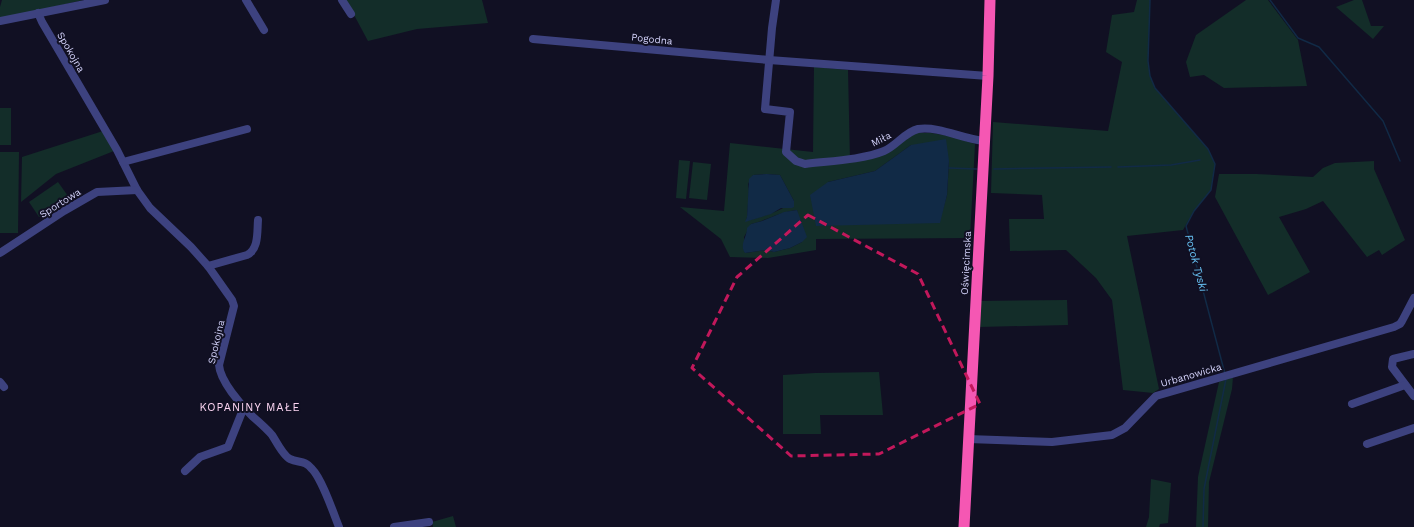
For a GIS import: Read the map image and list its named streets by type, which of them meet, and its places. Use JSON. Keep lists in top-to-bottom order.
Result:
{
  "streets": {
    "highway": ["Oświęcimska"],
    "street": [
      "Pogodna",
      "Spokojna",
      "Miła",
      "Sportowa",
      "Urbanowicka"
    ]
  },
  "crossings": [
    ["Pogodna", "Miła"],
    ["Pogodna", "Oświęcimska"],
    ["Spokojna", "Sportowa"],
    ["Miła", "Oświęcimska"],
    ["Oświęcimska", "Urbanowicka"]
  ],
  "districts": ["KOPANINY MAŁE"],
  "water": ["Potok Tyski"]
}
